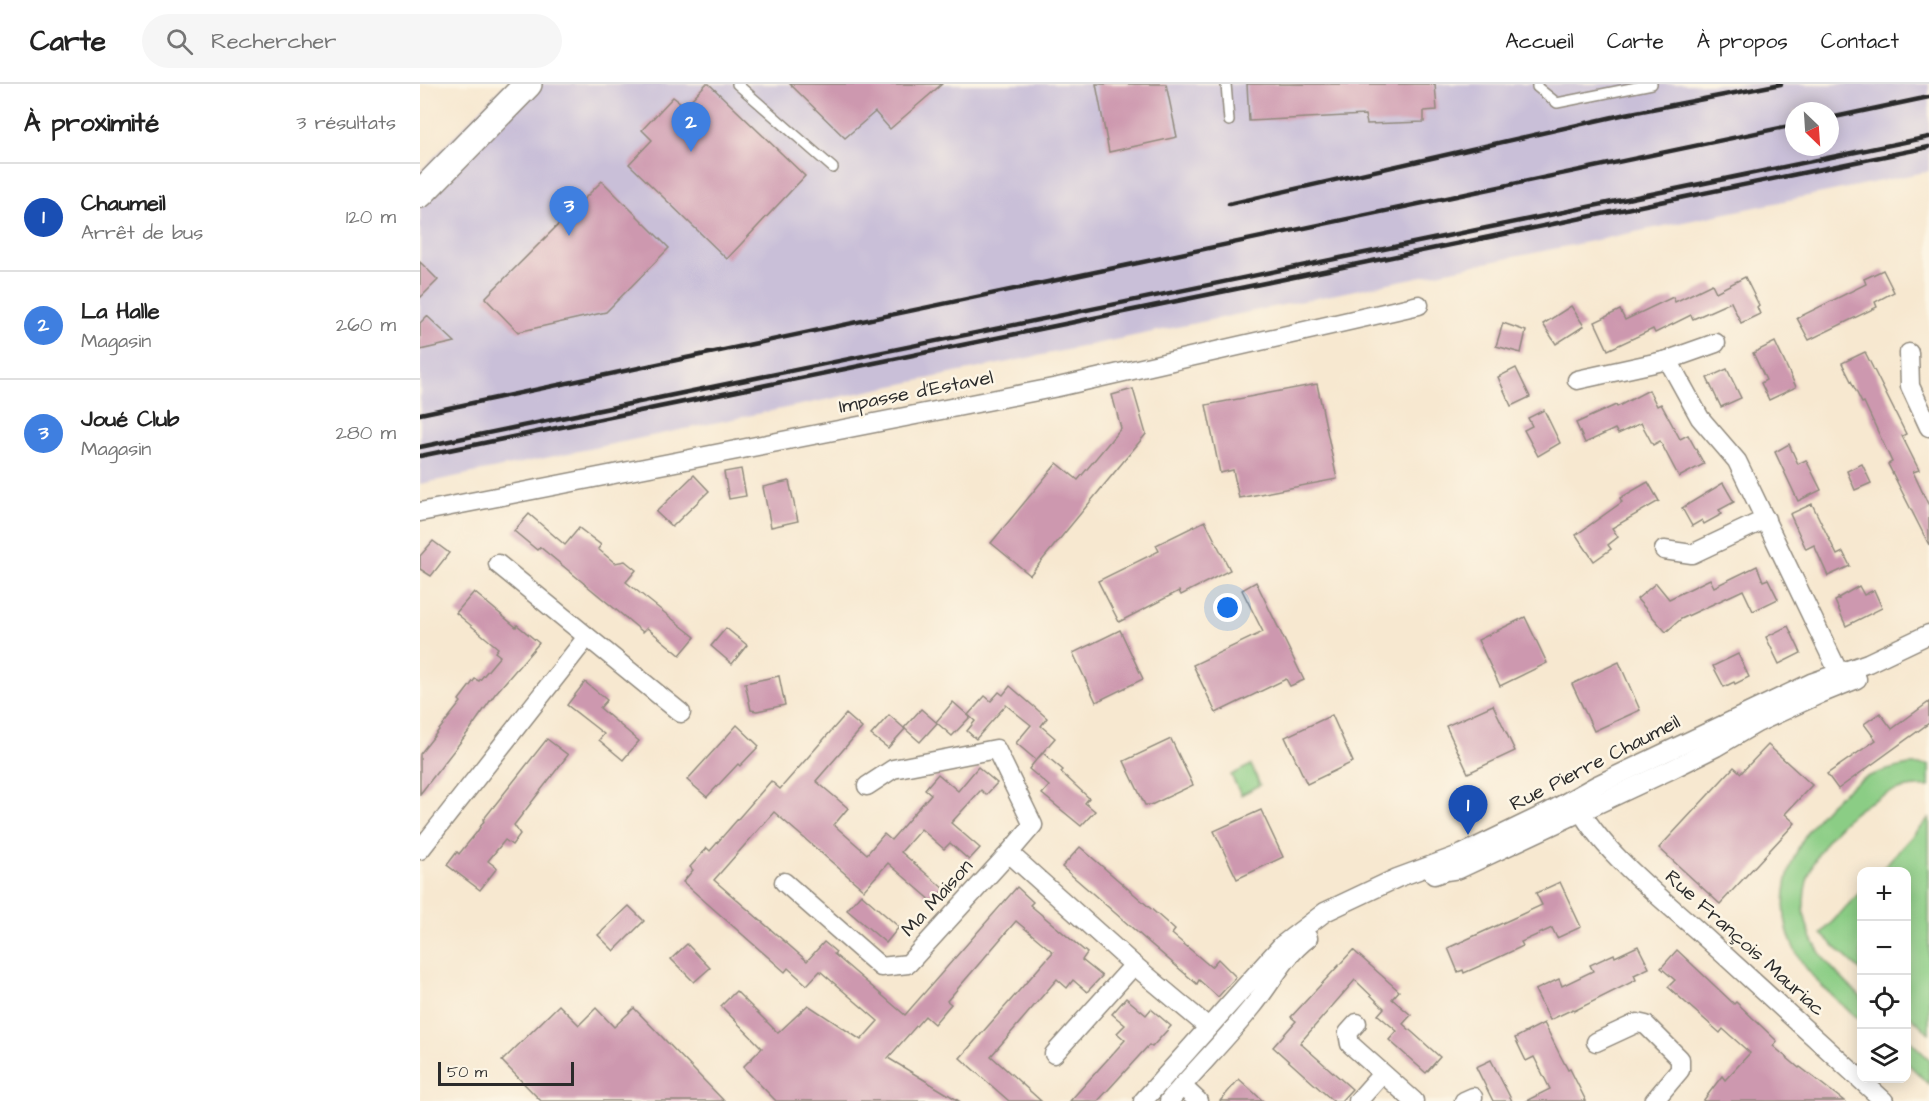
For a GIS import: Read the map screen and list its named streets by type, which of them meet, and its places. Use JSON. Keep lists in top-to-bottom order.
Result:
{
  "streets": {
    "street": [
      "Impasse d'Estavel",
      "Rue Pierre Chaumeil",
      "Ma Maison",
      "Rue François Mauriac"
    ]
  },
  "crossings": [
    ["Rue Pierre Chaumeil", "Rue François Mauriac"]
  ],
  "scale_bar": "50 m",
  "north": "bottom right",
  "page": {
    "header": "Carte",
    "search": "Rechercher",
    "nav": [
      "Accueil",
      "Carte",
      "À propos",
      "Contact"
    ],
    "heading": ["À proximité", "3 résultats"],
    "pins": ["2", "3", "1"],
    "list": [
      {
        "mark": "1",
        "name": "Chaumeil",
        "note": "Arrêt de bus",
        "value": "120 m"
      },
      {
        "mark": "2",
        "name": "La Halle",
        "note": "Magasin",
        "value": "260 m"
      },
      {
        "mark": "3",
        "name": "Joué Club",
        "note": "Magasin",
        "value": "280 m"
      }
    ],
    "map_buttons": ["+", "−"],
    "scale": "50 m"
  }
}
